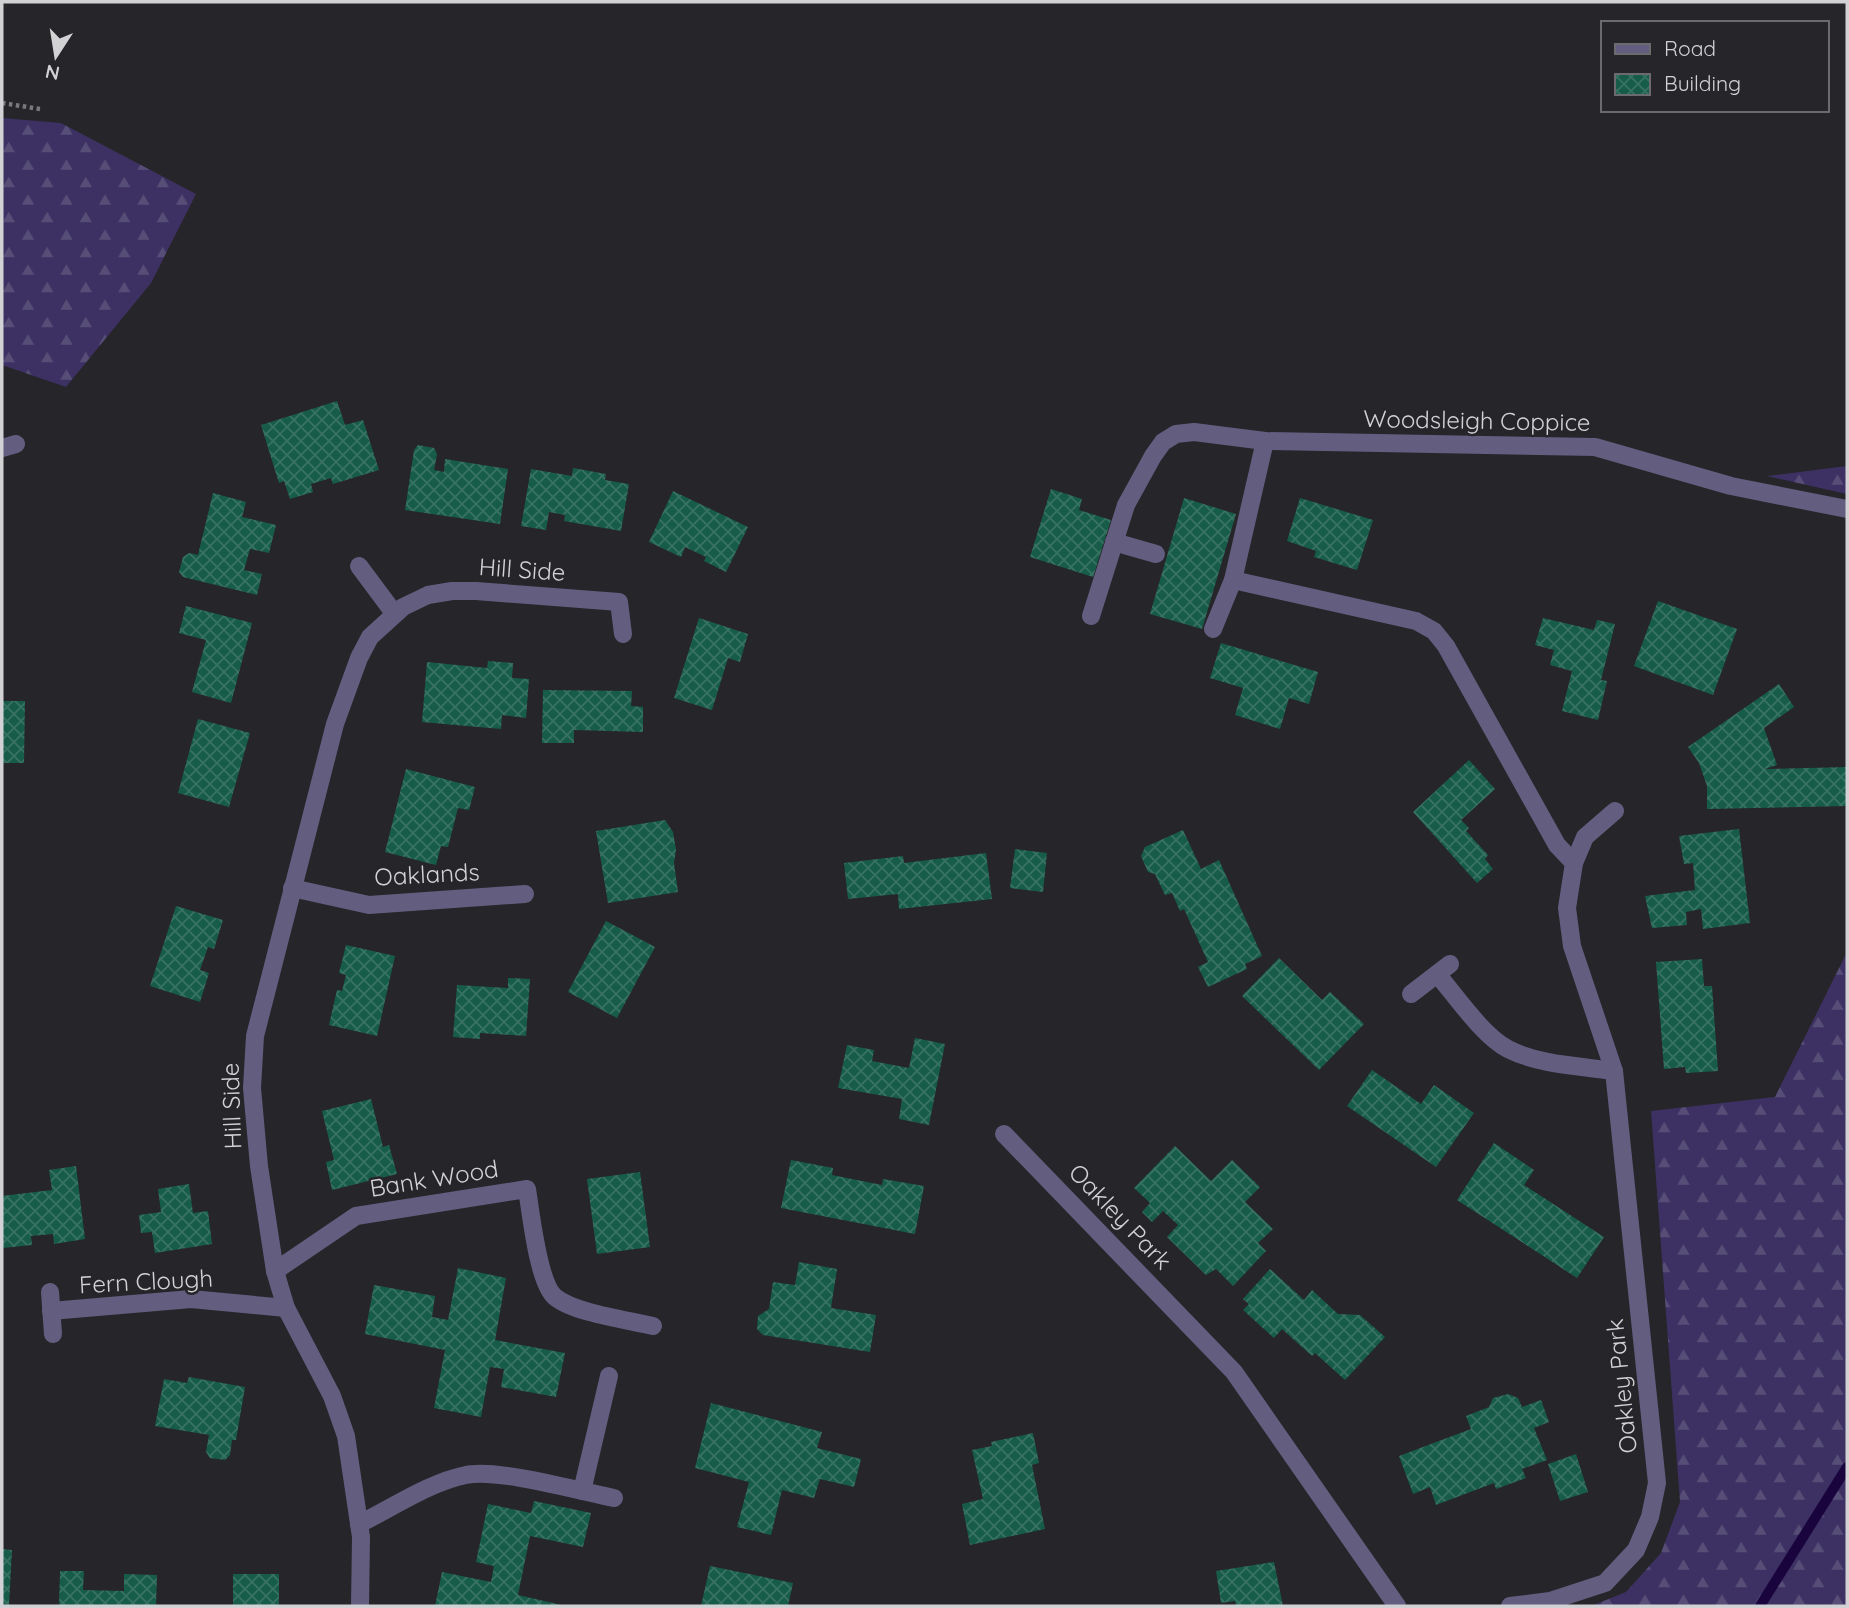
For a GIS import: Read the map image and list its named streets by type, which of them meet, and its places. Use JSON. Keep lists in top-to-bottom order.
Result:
{
  "streets": {
    "street": [
      "Woodsleigh Coppice",
      "Hill Side",
      "Oaklands",
      "Bank Wood",
      "Oakley Park",
      "Fern Clough"
    ]
  },
  "crossings": [
    ["Hill Side", "Oaklands"],
    ["Hill Side", "Bank Wood"],
    ["Hill Side", "Fern Clough"]
  ],
  "legend": ["Road", "Building"],
  "north": "bottom"
}
